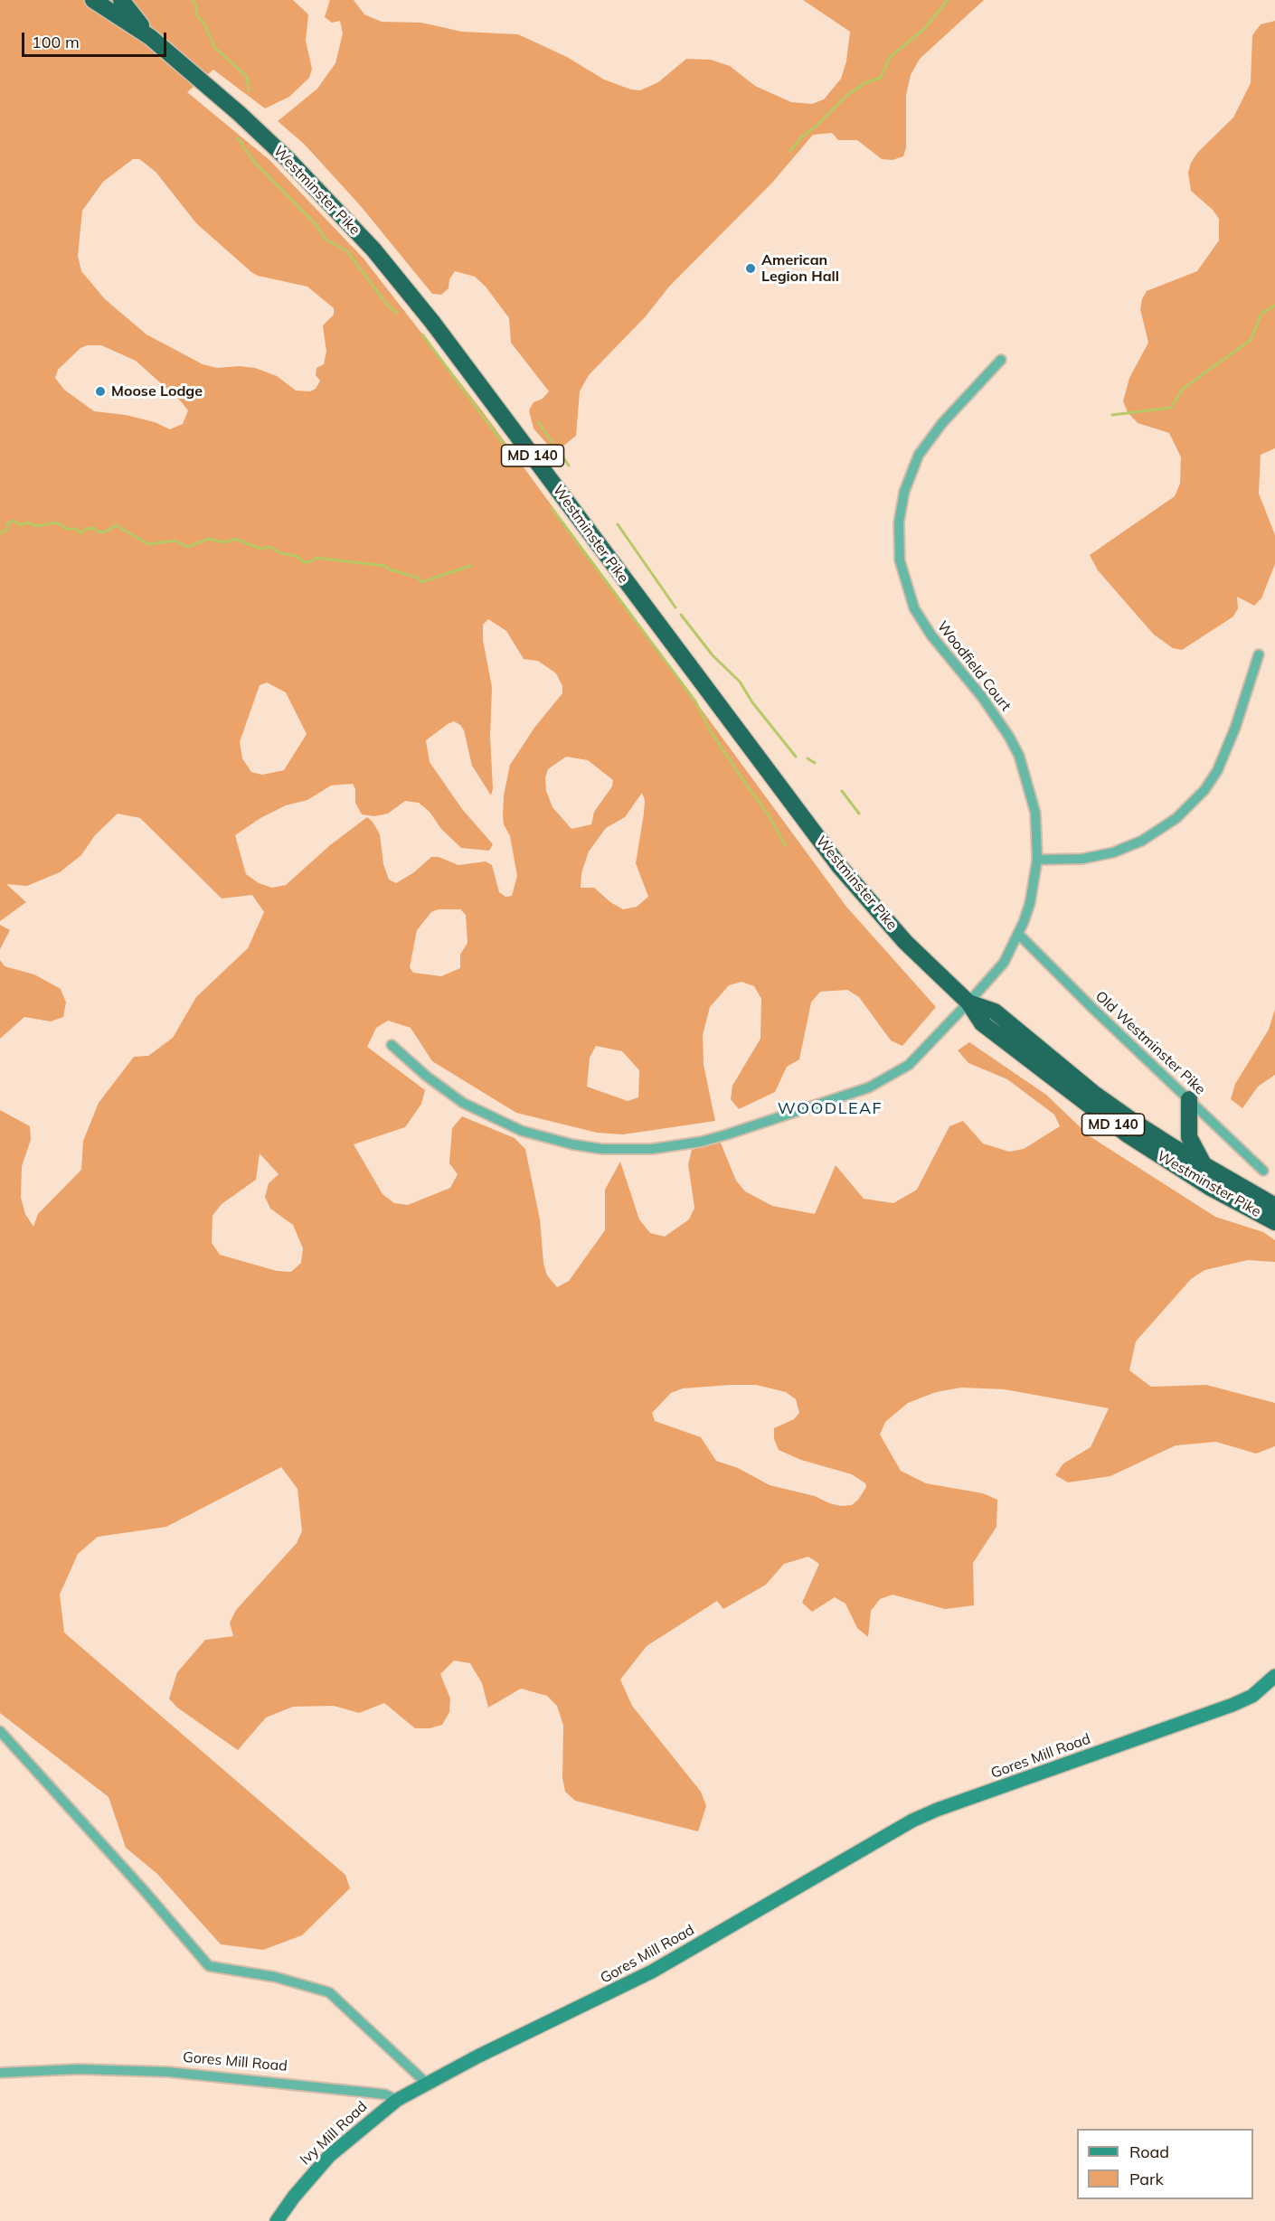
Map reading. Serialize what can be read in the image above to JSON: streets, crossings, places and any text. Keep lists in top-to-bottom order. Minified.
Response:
{"streets":{"highway":["Westminster Pike","MD 140"],"street":["Woodfield Court","Old Westminster Pike","Gores Mill Road","Ivy Mill Road"]},"crossings":[["Westminster Pike","Woodfield Court"],["Woodfield Court","Old Westminster Pike"],["Gores Mill Road","Ivy Mill Road"]],"districts":["WOODLEAF"],"places":["American Legion Hall","Moose Lodge"],"legend":["Road","Park"],"scale_bar":"100 m"}
